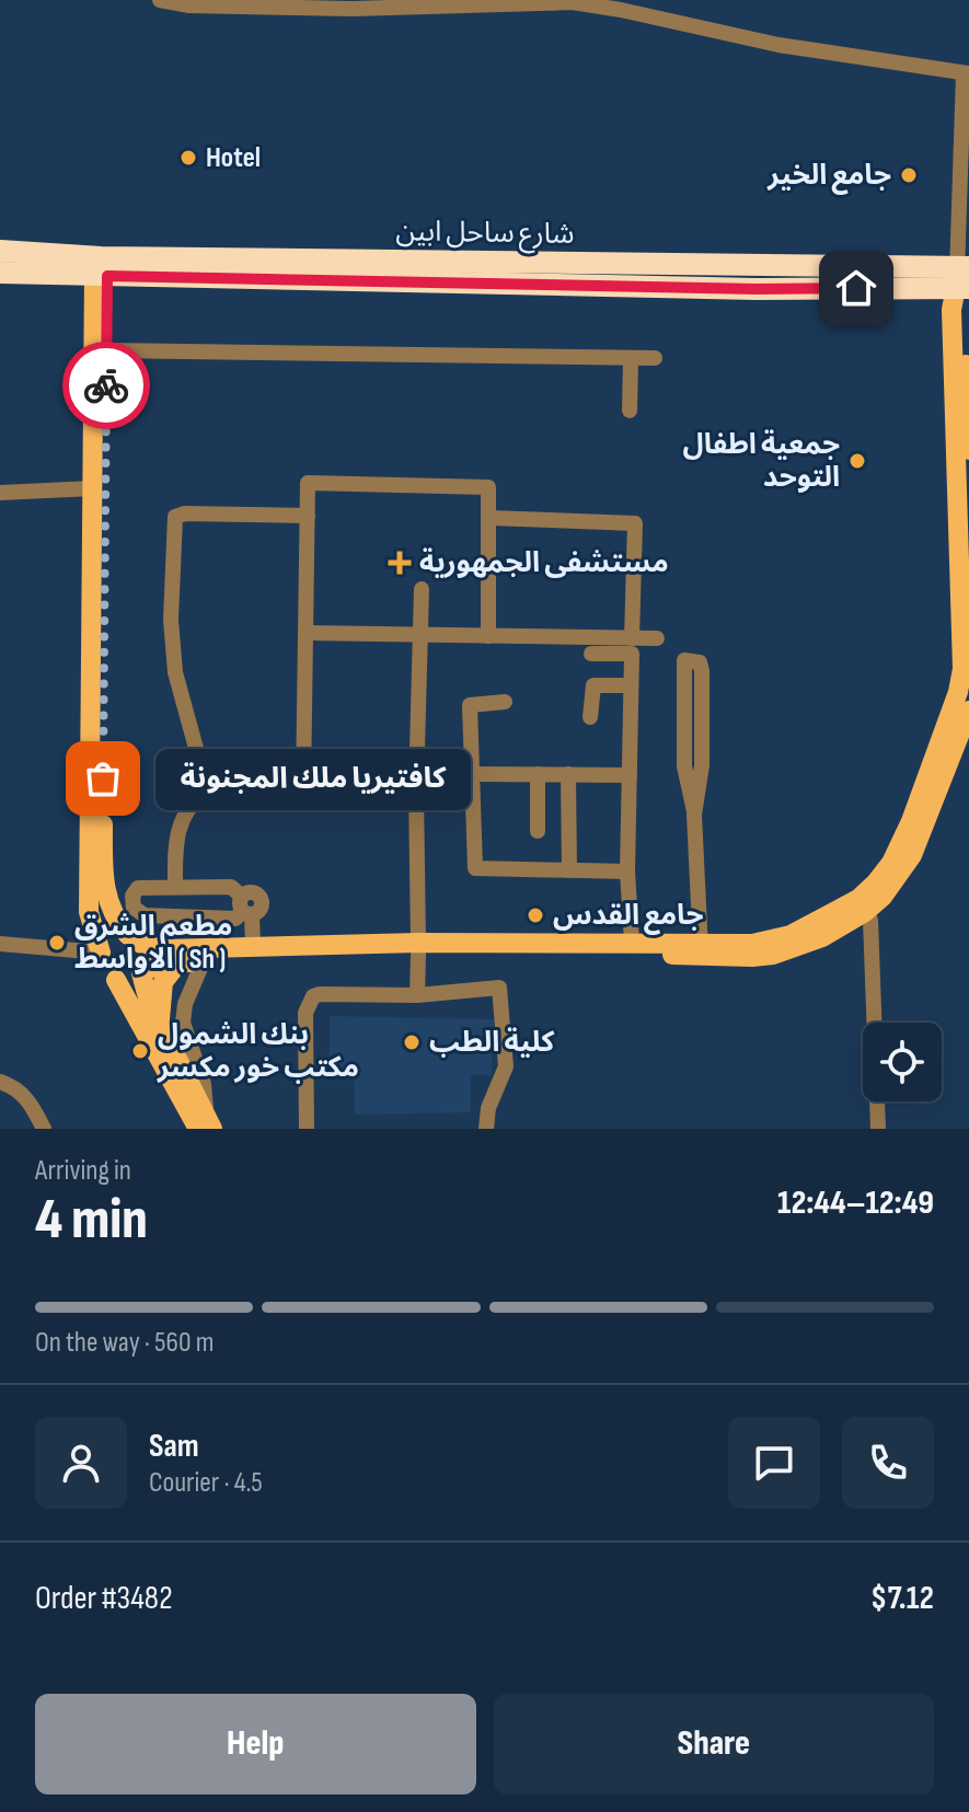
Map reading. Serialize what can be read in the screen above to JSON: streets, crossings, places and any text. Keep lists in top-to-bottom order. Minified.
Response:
{"streets":{"highway":["شارع ساحل ابين"]},"places":{"other":["Hotel","جامع الخير","جمعية اطفال التوحد","كافتيريا ملك المجنونة","جامع القدس","مطعم الشرق الاواسط ( Sh )","كلية الطب","بنك الشمول مكتب خور مكسر"],"health":["مستشفى الجمهورية"]},"page":{"bubble":"كافتيريا ملك المجنونة","heading":["4 min","Arriving in","12:44–12:49"],"panel":["Sam","Courier · 4.5","Order #3482","$7.12"],"bar":"On the way · 560 m","buttons":["Help","Share"]}}
